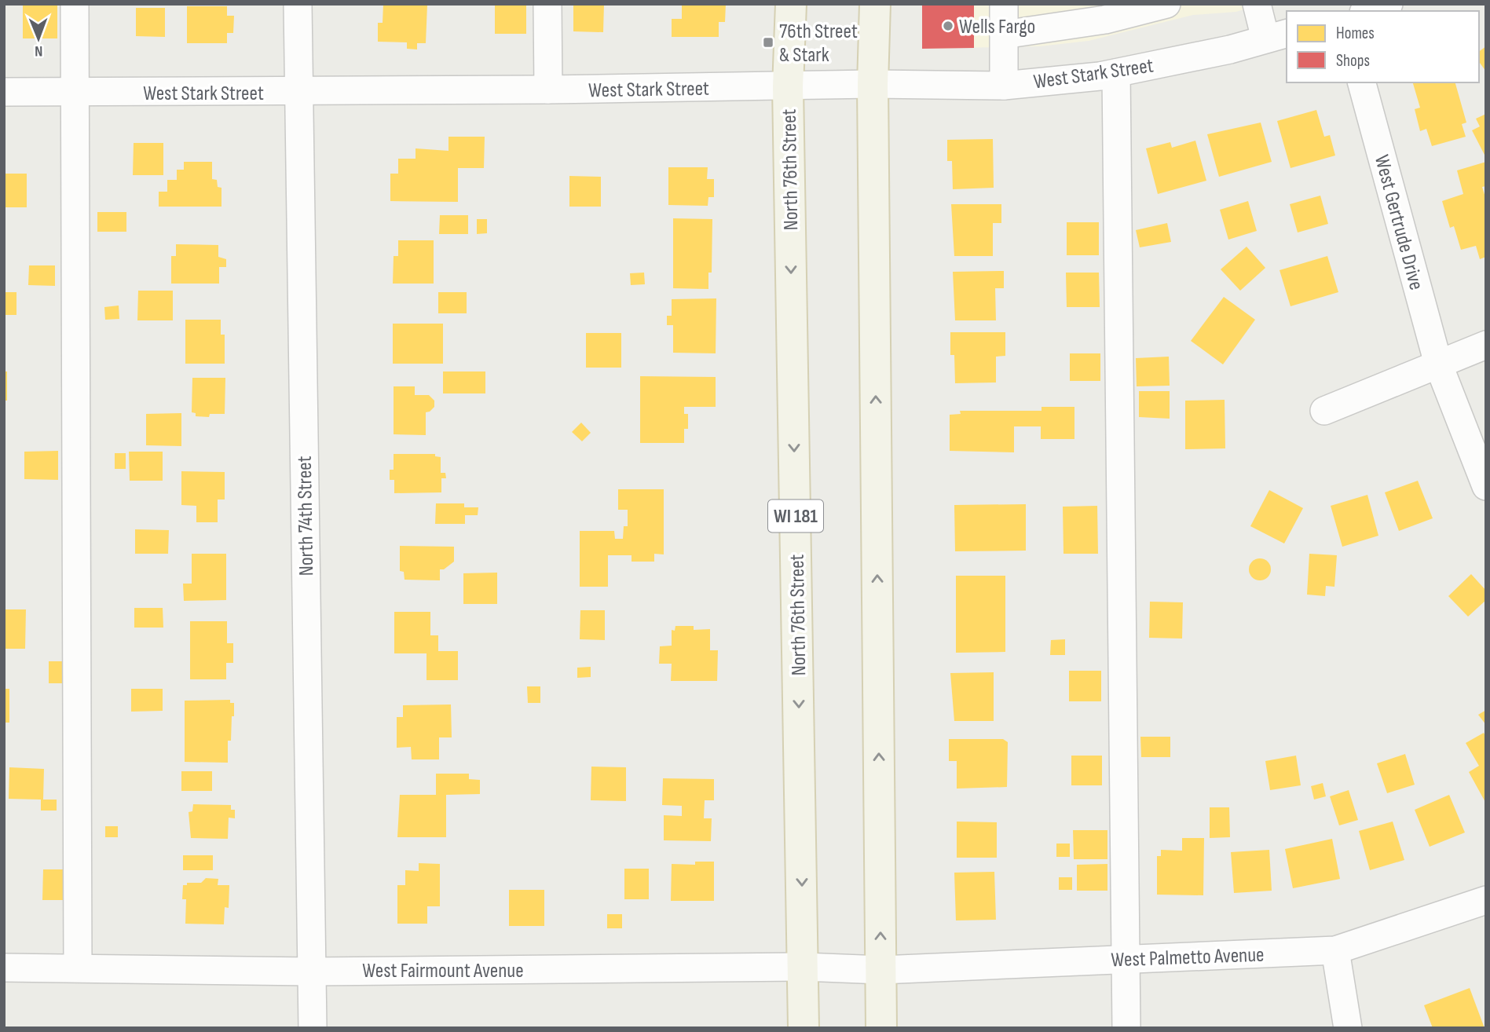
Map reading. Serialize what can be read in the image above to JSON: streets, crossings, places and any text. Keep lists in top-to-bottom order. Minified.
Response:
{"streets":{"main road":["North 76th Street","WI 181"],"street":["West Stark Street","West Gertrude Drive","North 74th Street","West Palmetto Avenue","West Fairmount Avenue"]},"crossings":[["West Stark Street","North 76th Street"],["West Stark Street","North 74th Street"],["North 76th Street","West Fairmount Avenue"],["North 74th Street","West Fairmount Avenue"],["West Palmetto Avenue","West Fairmount Avenue"]],"places":{"other":["Wells Fargo"],"transit":["76th Street & Stark"]},"legend":["Homes","Shops"],"north":"bottom"}
